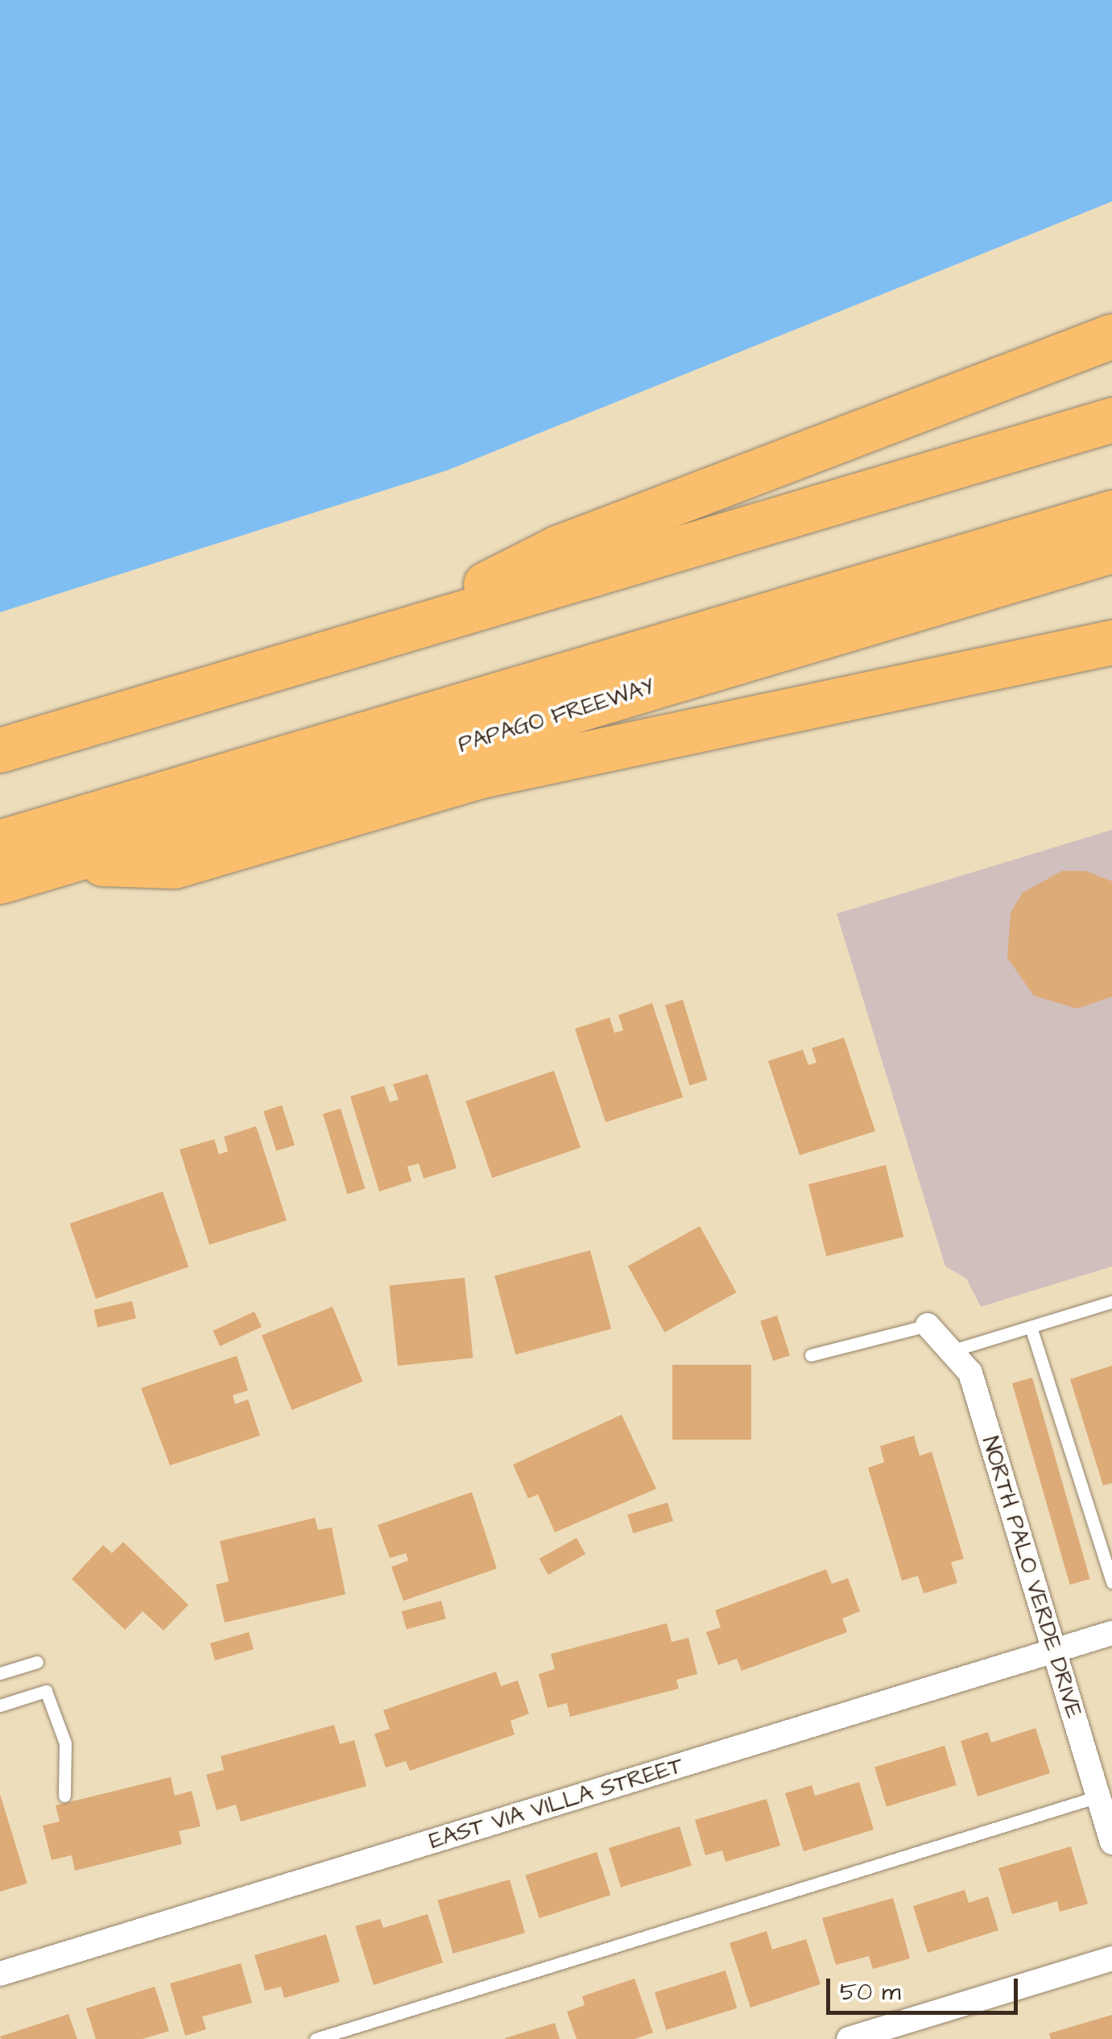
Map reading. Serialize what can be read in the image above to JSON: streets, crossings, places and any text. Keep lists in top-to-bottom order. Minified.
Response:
{"streets":{"highway":["PAPAGO FREEWAY"],"street":["NORTH PALO VERDE DRIVE","EAST VIA VILLA STREET"]},"crossings":[["NORTH PALO VERDE DRIVE","EAST VIA VILLA STREET"]],"scale_bar":"50 m"}
